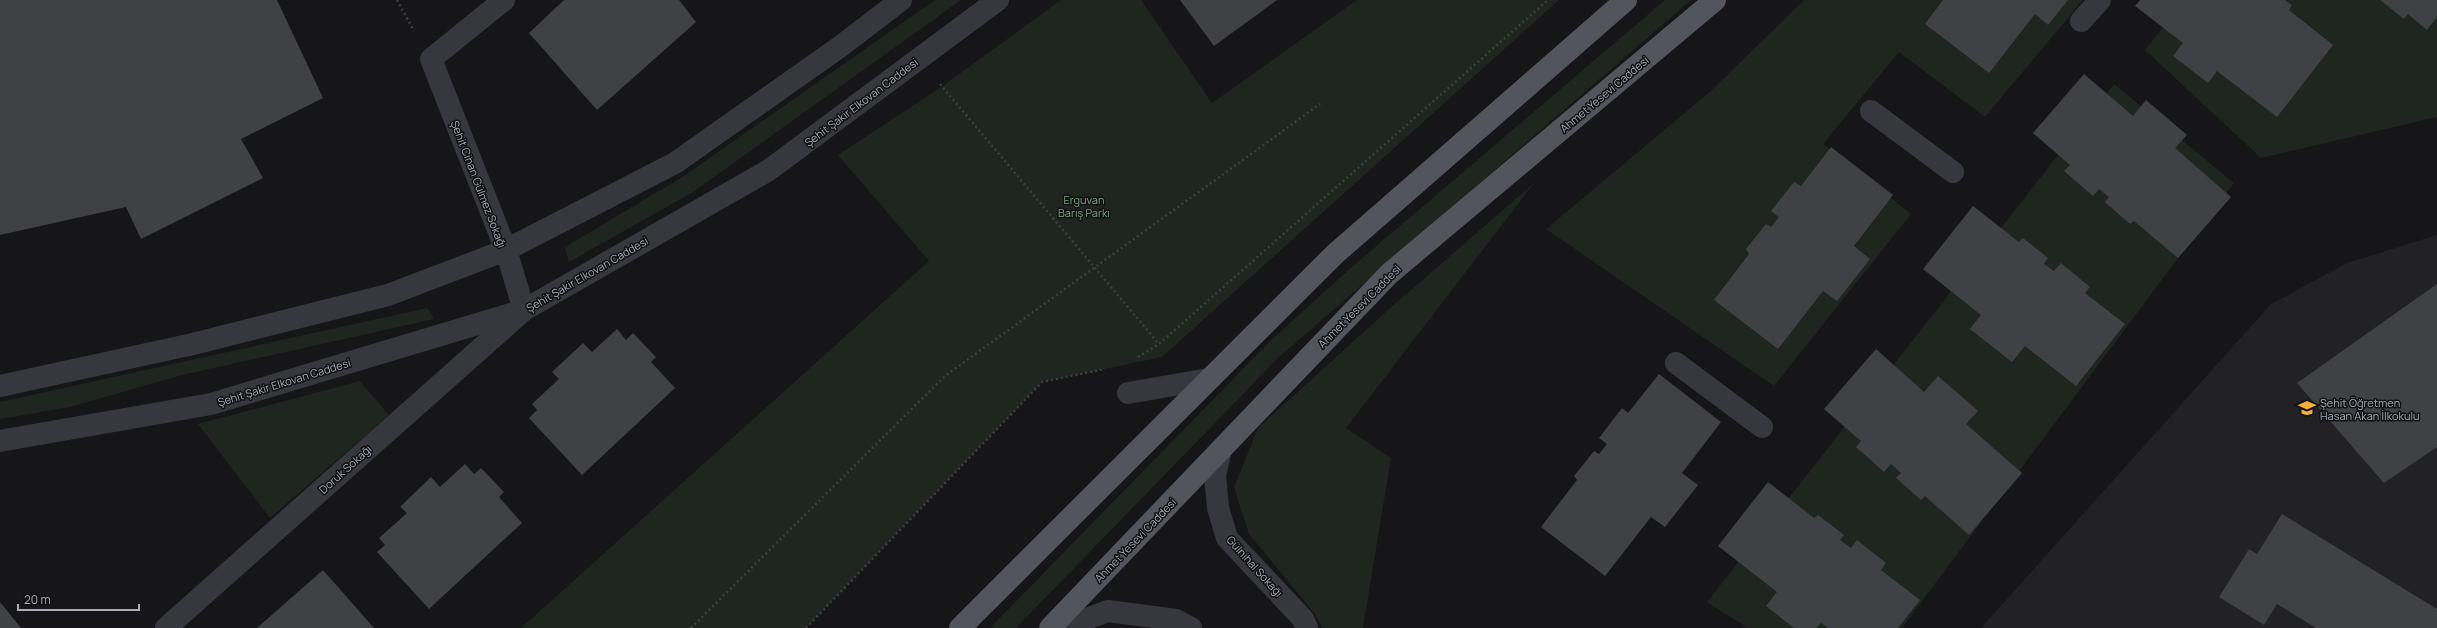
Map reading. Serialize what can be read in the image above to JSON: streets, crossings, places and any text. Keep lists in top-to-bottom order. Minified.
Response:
{"streets":{"main road":["Ahmet Yesevi Caddesi"],"street":["Şehit Şakir Elkovan Caddesi","Şehit Cihan Gülmez Sokağı","Doruk Sokağı","Gülnihal Sokağı"]},"crossings":[["Ahmet Yesevi Caddesi","Gülnihal Sokağı"],["Şehit Şakir Elkovan Caddesi","Şehit Cihan Gülmez Sokağı"],["Şehit Şakir Elkovan Caddesi","Doruk Sokağı"],["Şehit Cihan Gülmez Sokağı","Doruk Sokağı"]],"parks":["Erguvan Barış Parkı"],"places":{"school or university":["Şehit Öğretmen Hasan Akan İlkokulu"]},"scale_bar":"20 m"}
